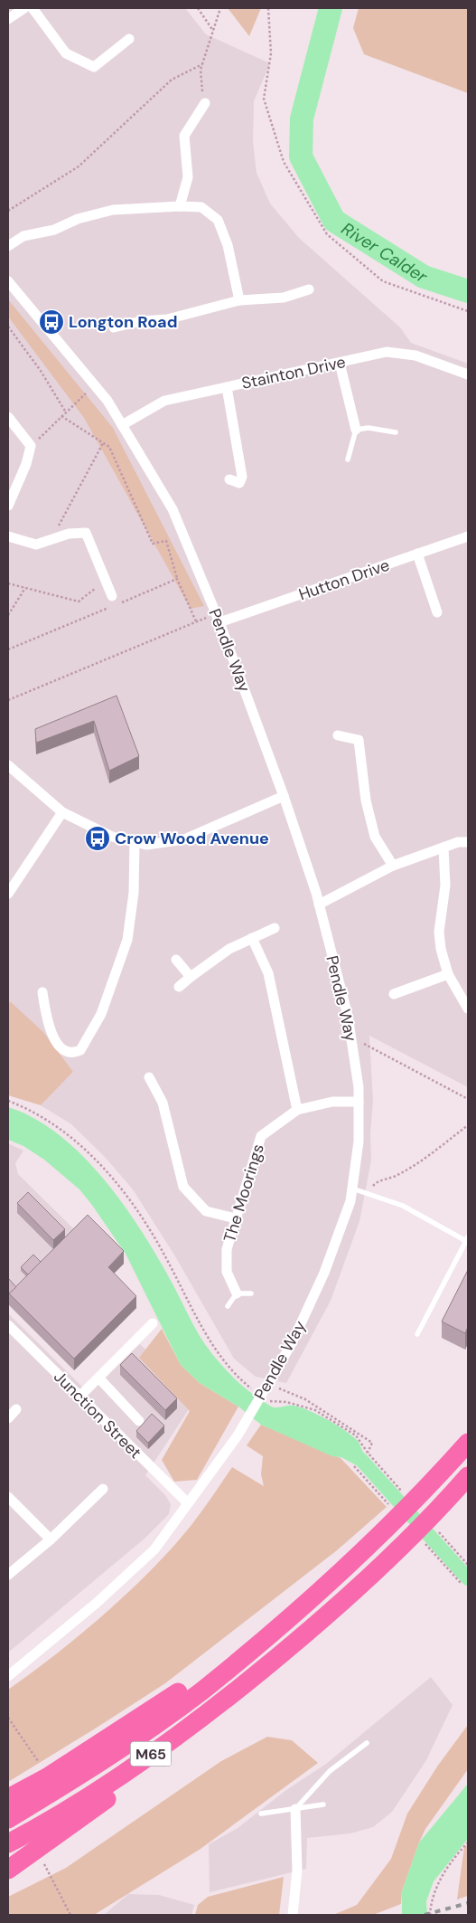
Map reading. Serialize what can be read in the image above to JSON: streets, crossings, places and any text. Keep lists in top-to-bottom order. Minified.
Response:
{"streets":{"highway":["M65"],"street":["Stainton Drive","Hutton Drive","Pendle Way","The Moorings","Junction Street"]},"crossings":[["Stainton Drive","Pendle Way"],["Hutton Drive","Pendle Way"],["Pendle Way","The Moorings"],["Pendle Way","Junction Street"]],"water":["River Calder"],"places":{"bus stop":["Longton Road","Crow Wood Avenue"]}}
